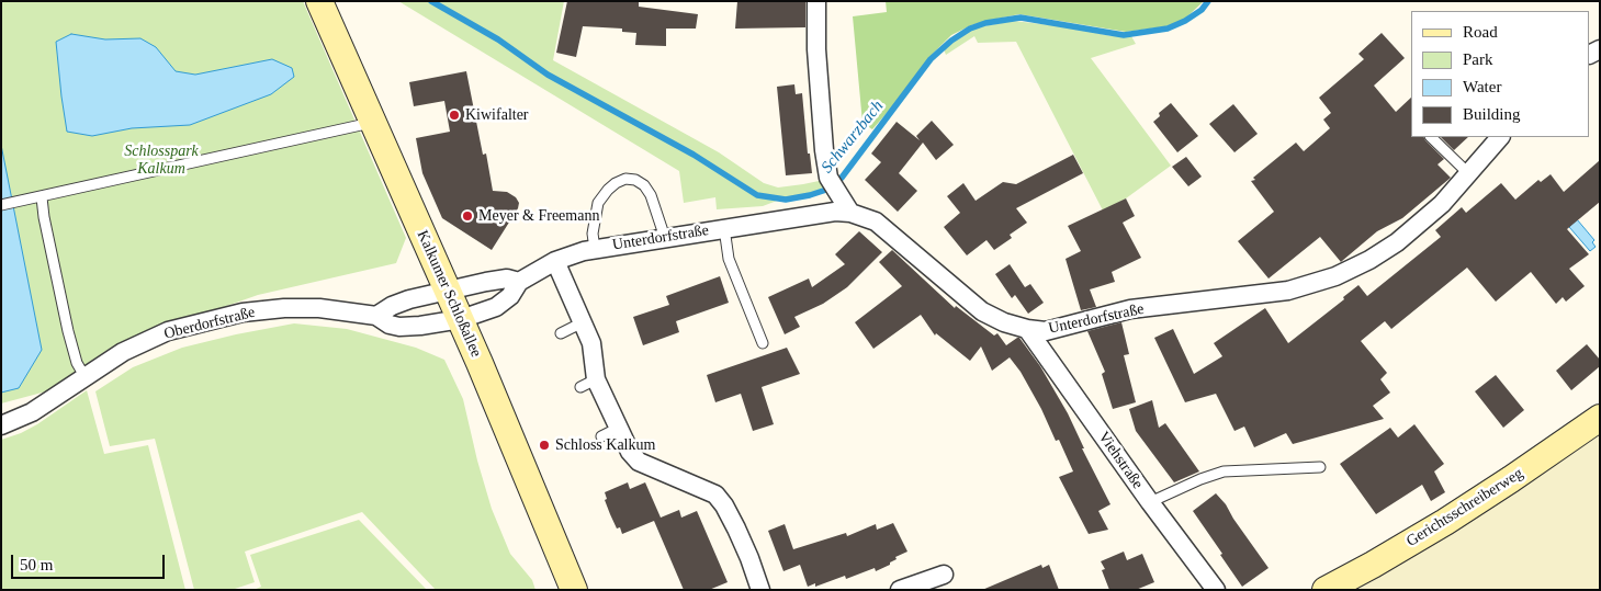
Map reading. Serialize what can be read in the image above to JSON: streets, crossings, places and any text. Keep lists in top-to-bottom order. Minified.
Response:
{"streets":{"main road":["Kalkumer Schloßallee","Gerichtsschreiberweg"],"street":["Unterdorfstraße","Oberdorfstraße","Viehstraße"]},"crossings":[["Unterdorfstraße","Kalkumer Schloßallee"],["Unterdorfstraße","Oberdorfstraße"],["Unterdorfstraße","Viehstraße"],["Kalkumer Schloßallee","Oberdorfstraße"]],"water":["Schwarzbach"],"parks":["Schlosspark Kalkum"],"places":["Kiwifalter","Meyer & Freemann","Schloss Kalkum"],"legend":["Road","Park","Water","Building"],"scale_bar":"50 m"}
